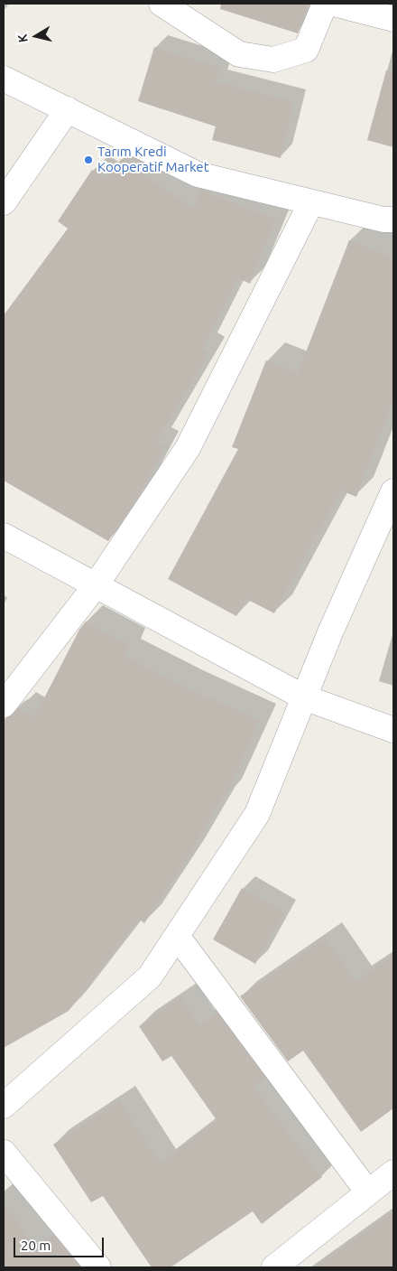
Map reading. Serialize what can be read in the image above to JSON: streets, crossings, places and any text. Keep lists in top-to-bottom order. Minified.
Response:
{"places":["Tarım Kredi Kooperatif Market"],"scale_bar":"20 m","north":"left"}
